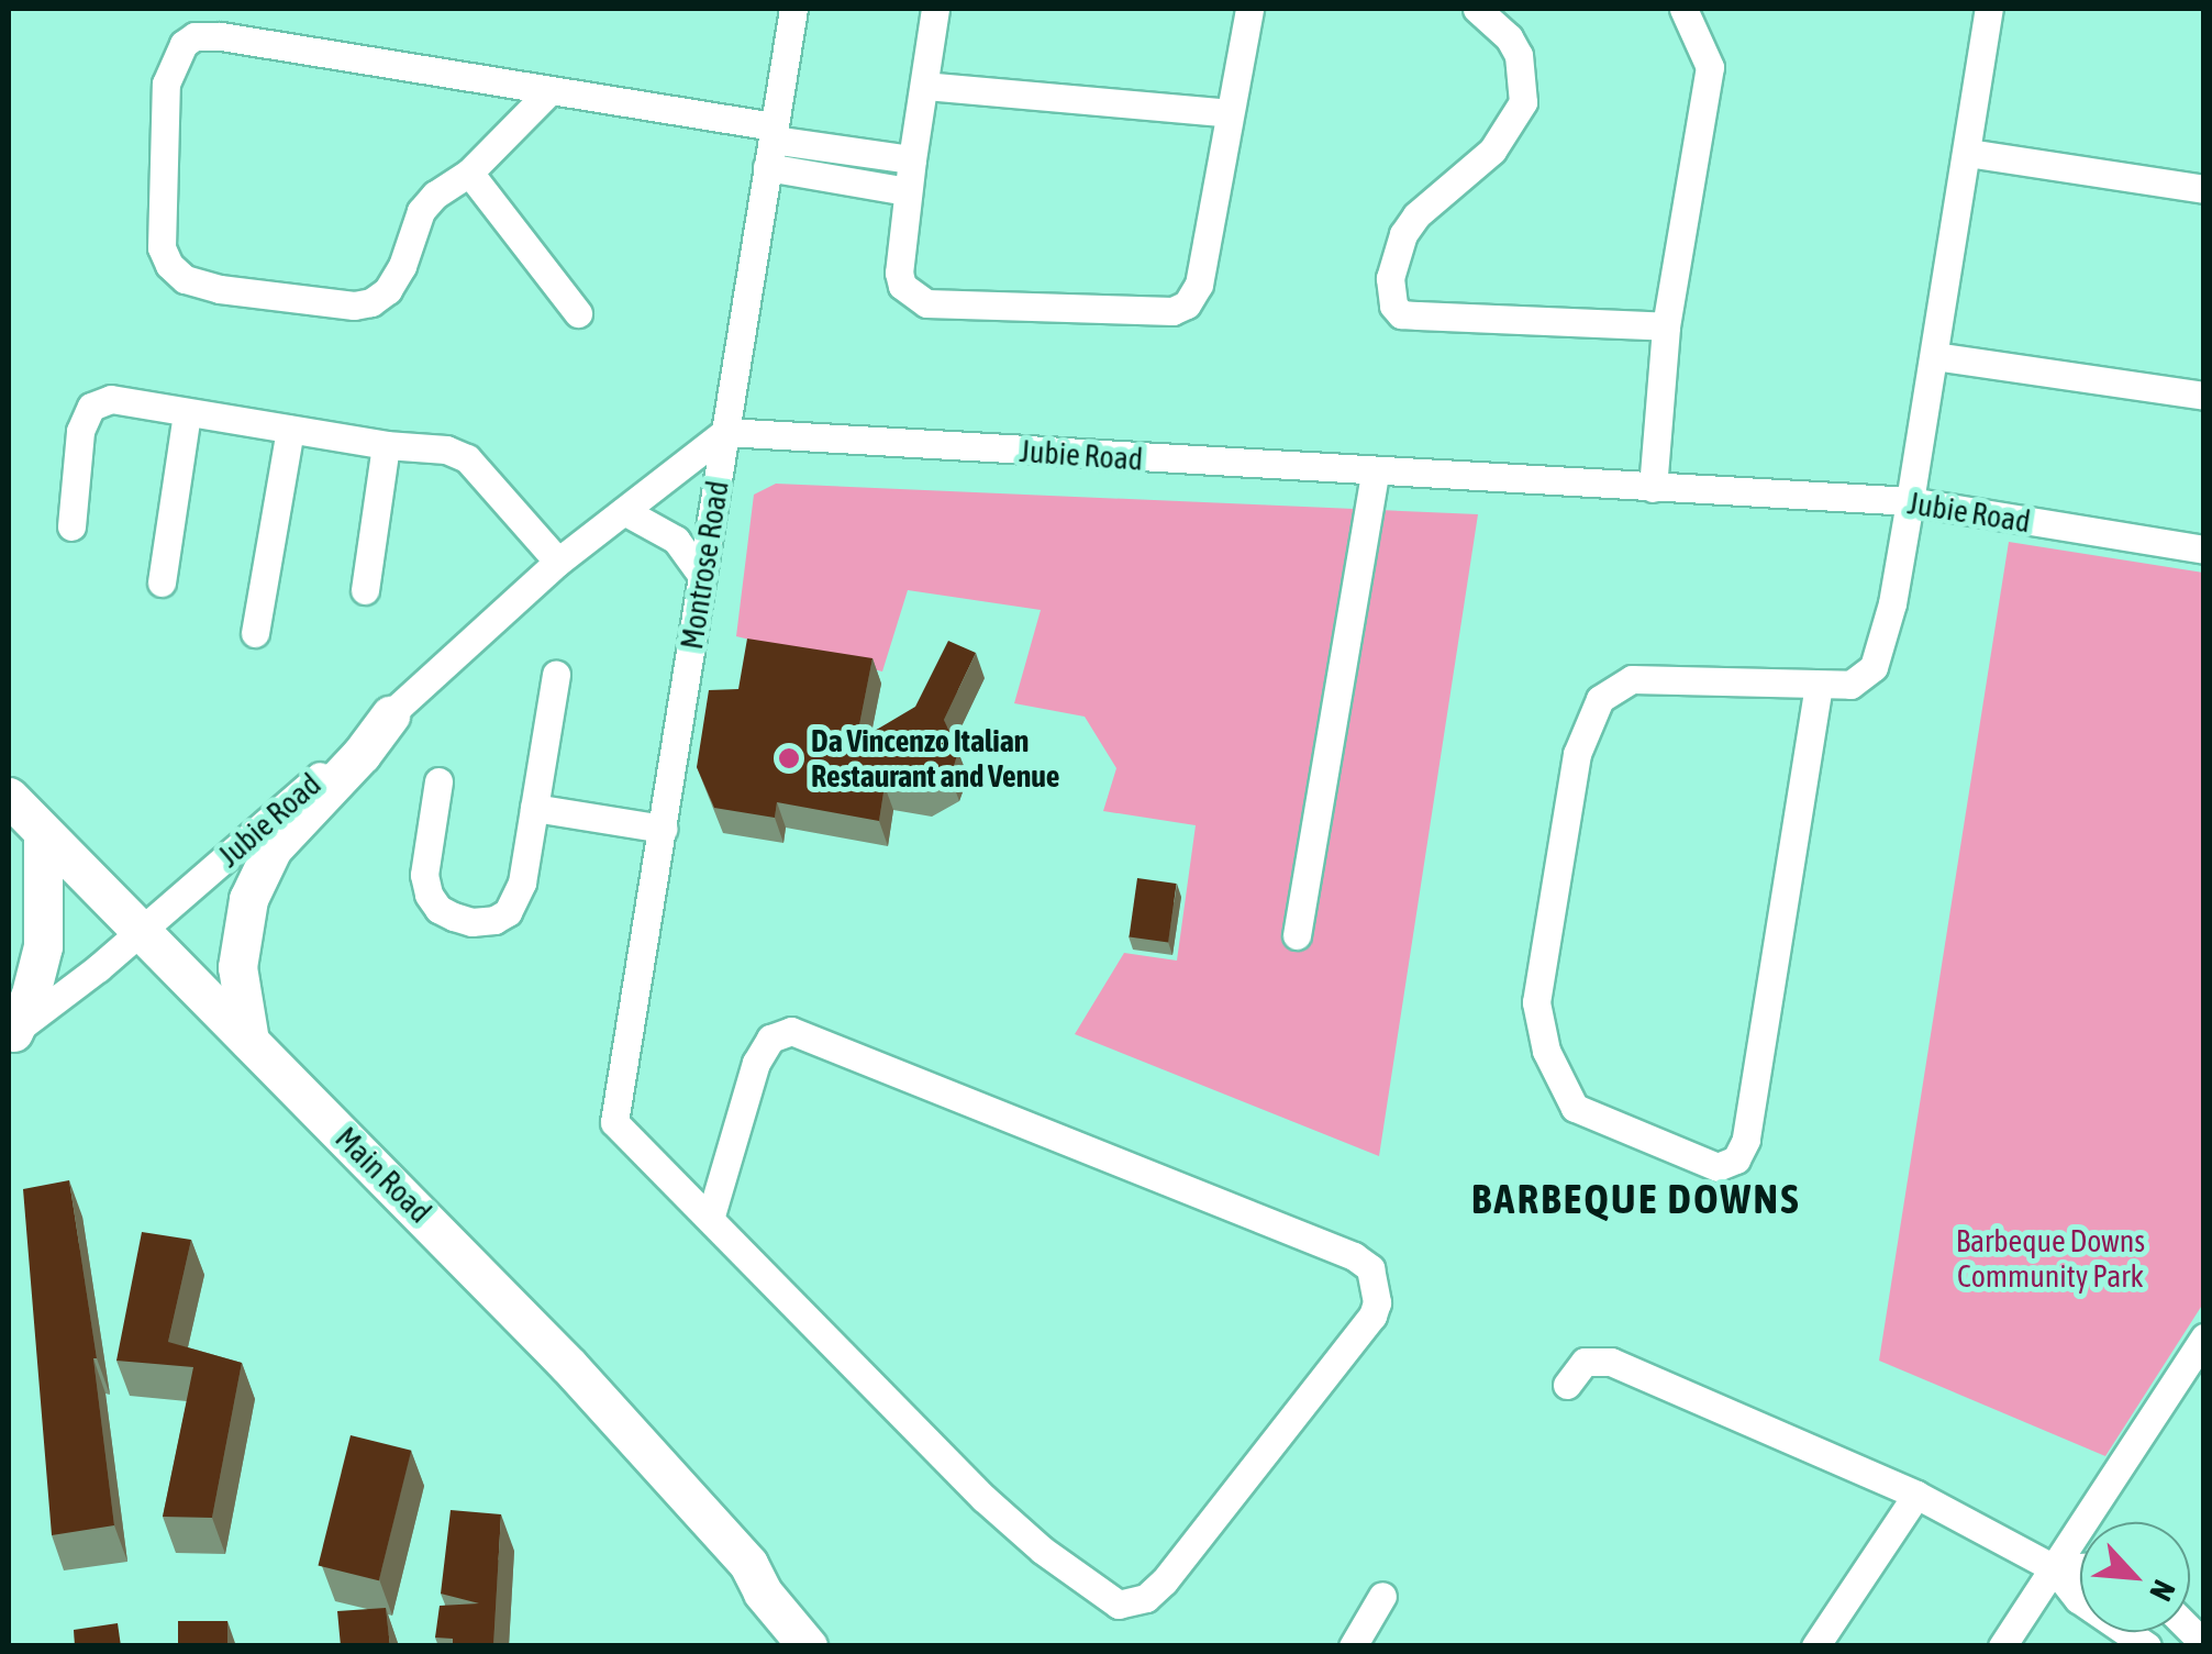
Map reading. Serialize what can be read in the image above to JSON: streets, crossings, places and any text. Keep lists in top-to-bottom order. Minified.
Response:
{"streets":{"street":["Jubie Road","Montrose Road","Main Road"]},"crossings":[["Jubie Road","Montrose Road"],["Jubie Road","Main Road"]],"districts":["BARBEQUE DOWNS"],"parks":["Barbeque Downs Community Park"],"places":["Da Vincenzo Italian Restaurant and Venue"],"north":"bottom right"}
